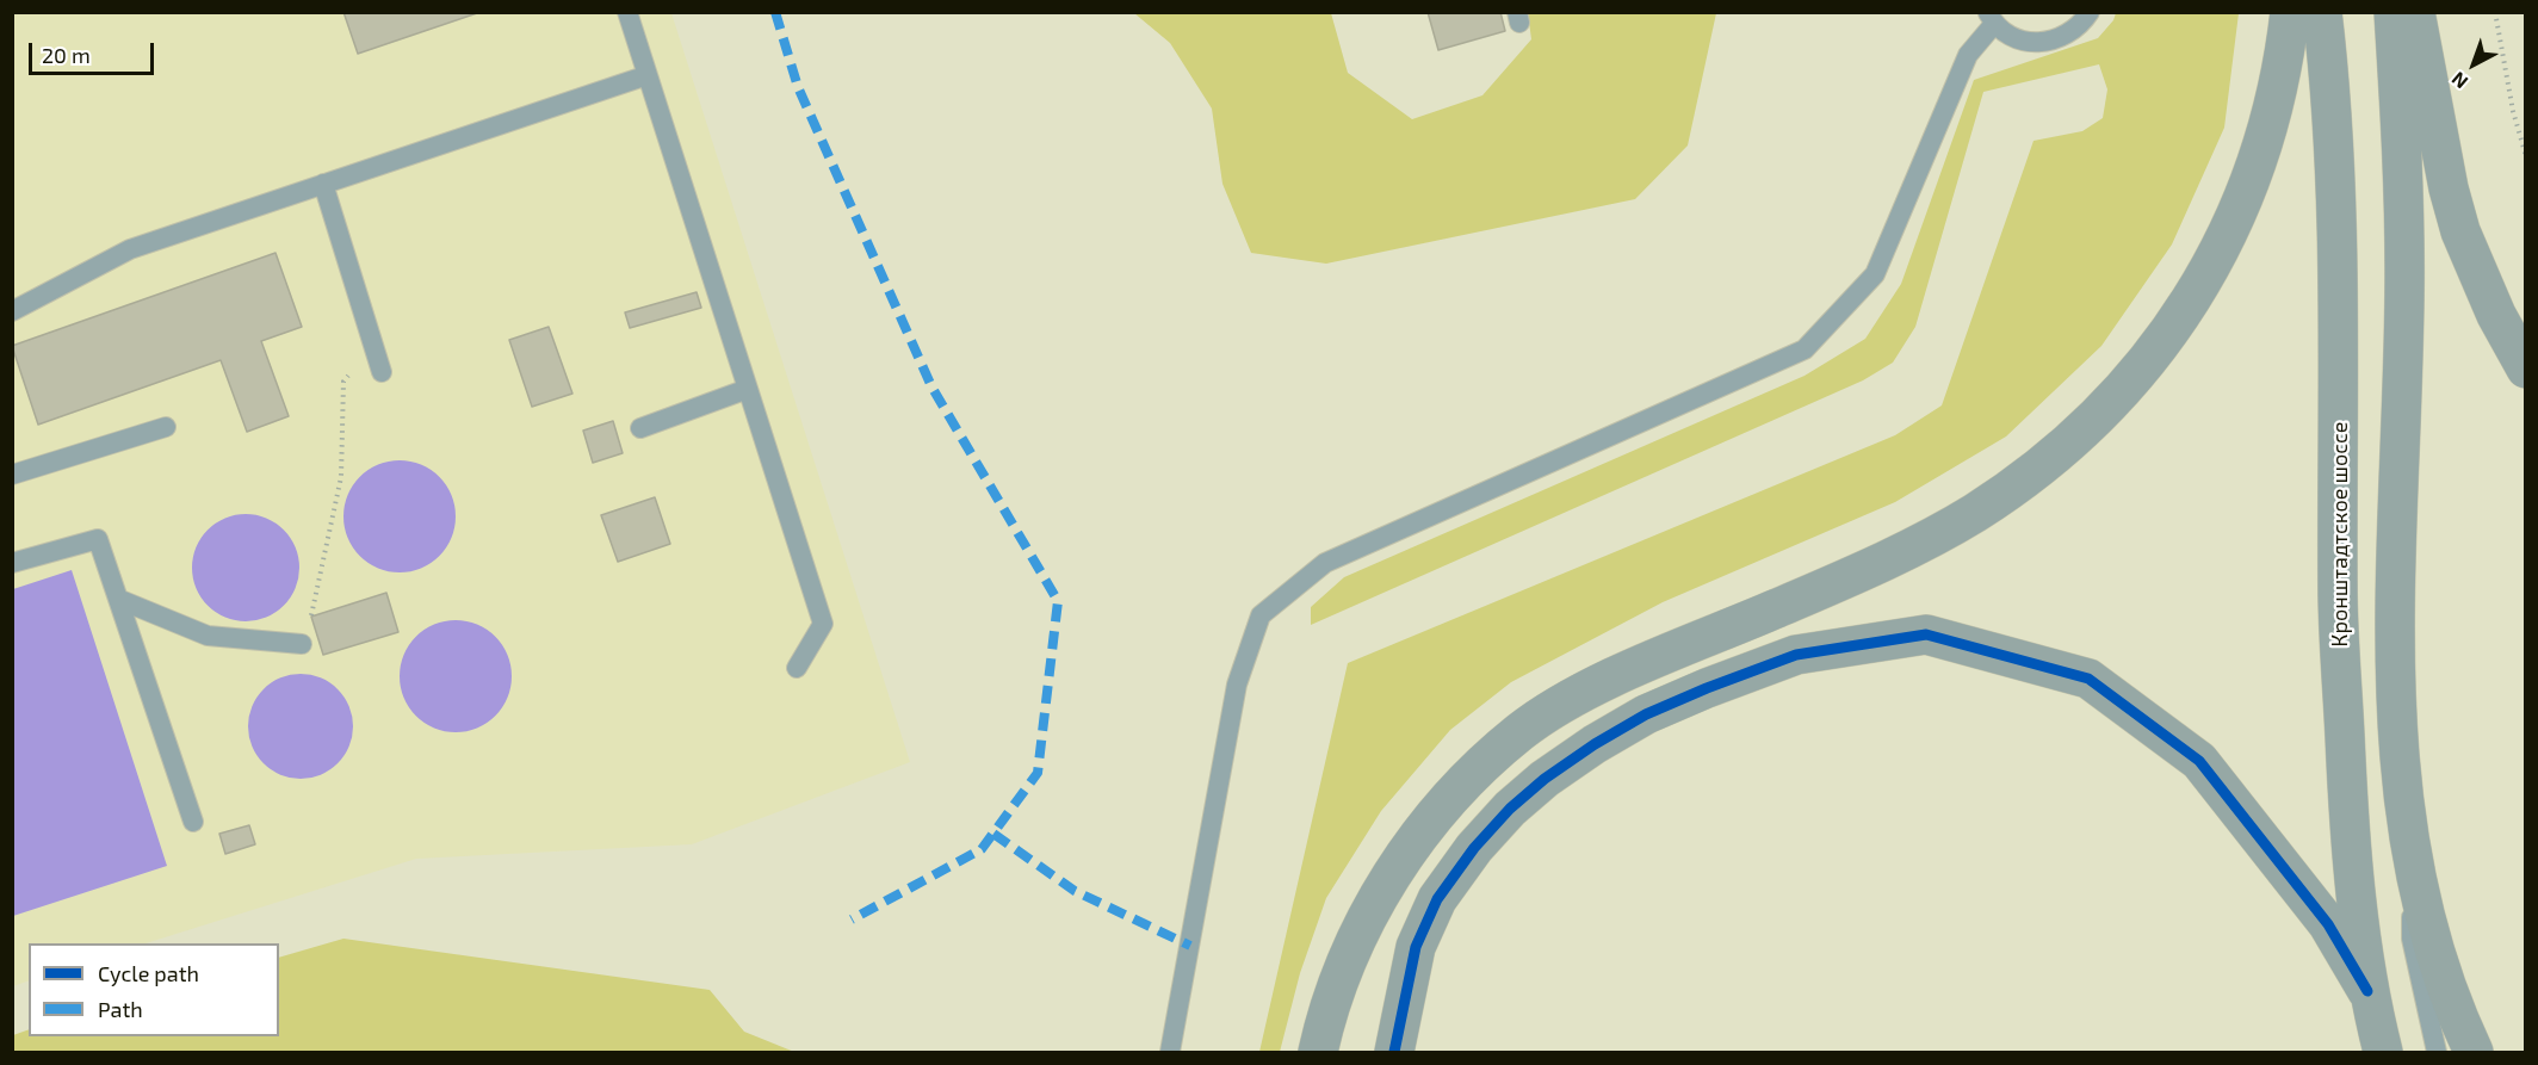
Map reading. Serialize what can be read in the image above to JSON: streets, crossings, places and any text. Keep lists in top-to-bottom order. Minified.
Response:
{"streets":{"main road":["Кронштадтское шоссе"]},"legend":["Cycle path","Path"],"scale_bar":"20 m","north":"bottom left"}
